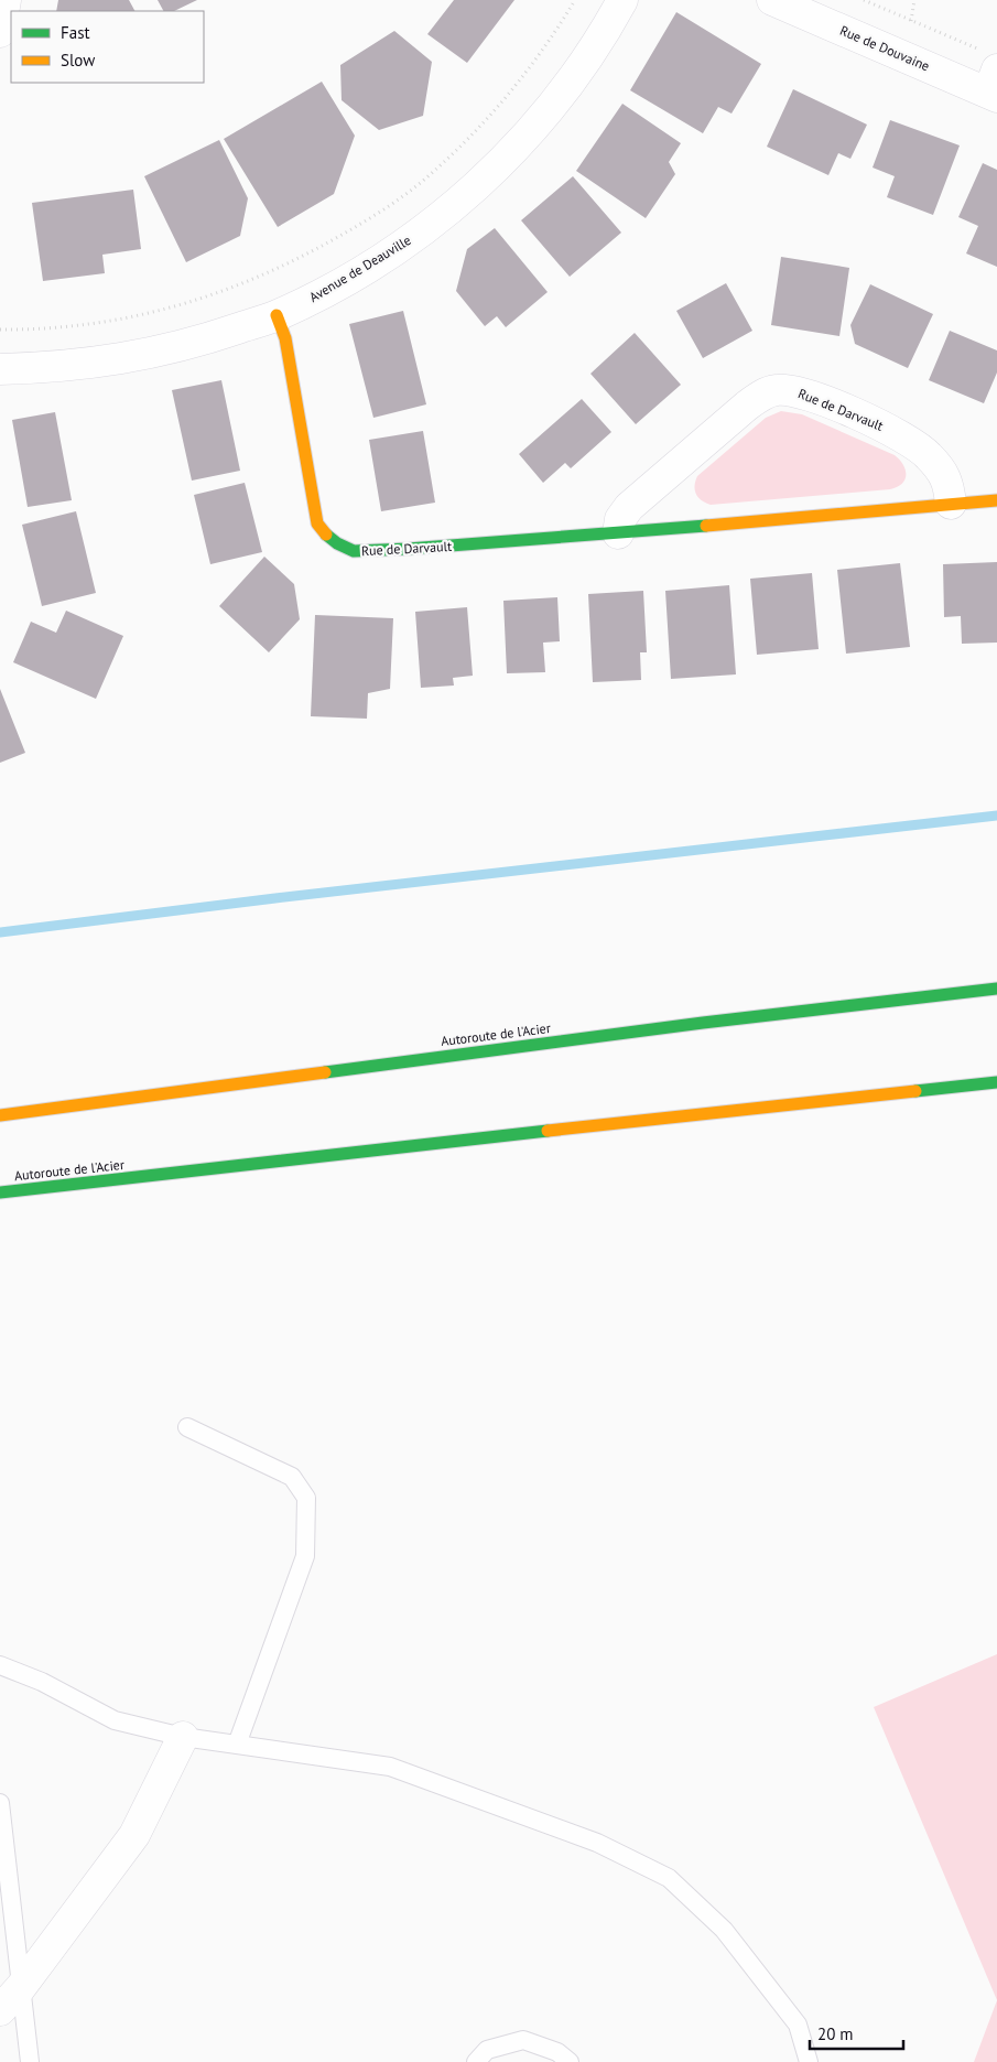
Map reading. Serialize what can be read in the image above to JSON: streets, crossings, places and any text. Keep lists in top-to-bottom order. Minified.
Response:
{"streets":{"main road":["Rue de Darvault","Autoroute de l'Acier"],"street":["Rue de Douvaine","Avenue de Deauville"]},"crossings":[["Avenue de Deauville","Rue de Darvault"]],"legend":["Fast","Slow"],"scale_bar":"20 m"}
